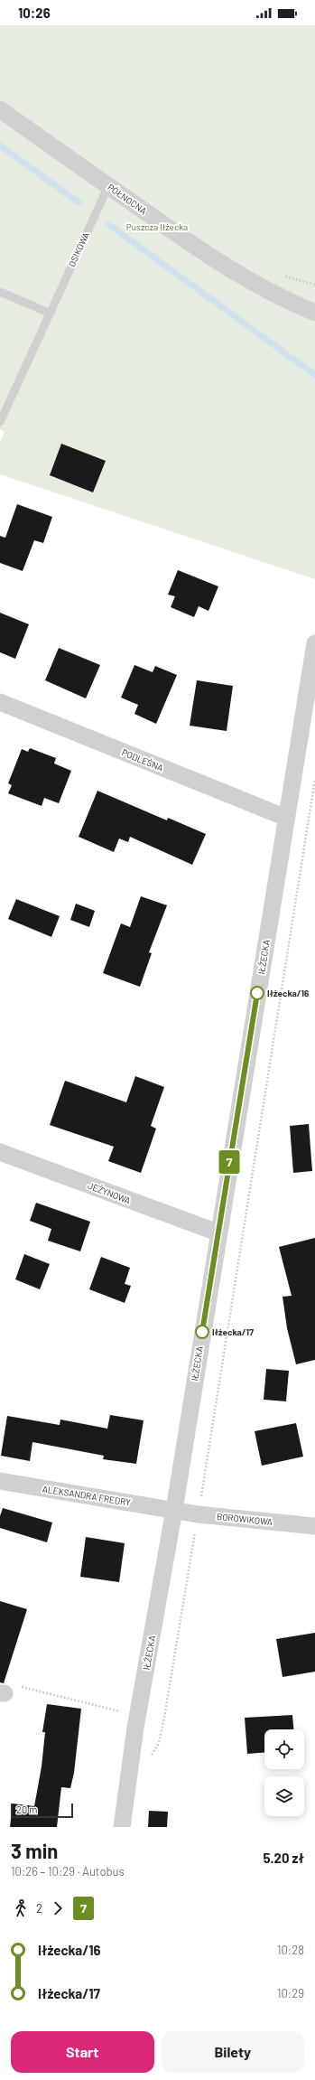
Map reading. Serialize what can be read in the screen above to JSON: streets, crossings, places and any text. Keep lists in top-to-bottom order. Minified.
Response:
{"streets":{"street":["PÓŁNOCNA","PODLEŚNA","IŁŻECKA","JEŻYNOWA","ALEKSANDRA FREDRY","BOROWIKOWA"],"lane":["OSIKOWA"]},"crossings":[["PÓŁNOCNA","OSIKOWA"],["PODLEŚNA","IŁŻECKA"],["IŁŻECKA","JEŻYNOWA"],["IŁŻECKA","ALEKSANDRA FREDRY"],["IŁŻECKA","BOROWIKOWA"],["ALEKSANDRA FREDRY","BOROWIKOWA"]],"parks":["Puszcza Iłżecka"],"places":["Iłżecka/16","Iłżecka/17"],"lines":["bus line 7"],"scale_bar":"20 m","page":{"status":"10:26","on_map":"7","scale":"20 m","heading":["3 min","10:26 – 10:29 · Autobus","5.20 zł"],"legs":["2","7"],"list":[{"name":"Iłżecka/16","value":"10:28"},{"name":"Iłżecka/17","value":"10:29"}],"buttons":["Start","Bilety"]}}
